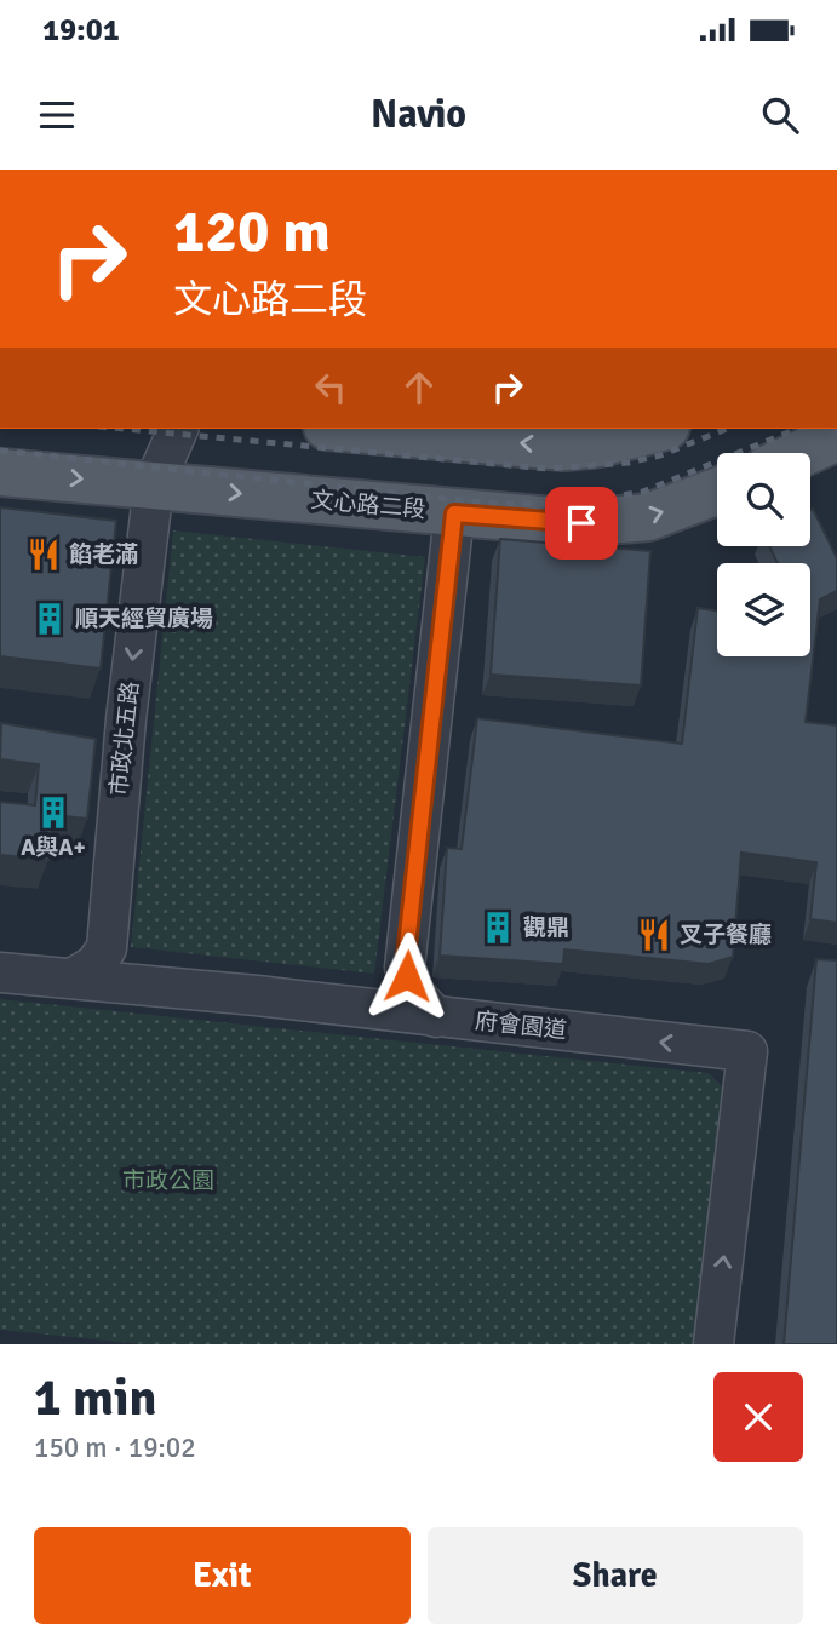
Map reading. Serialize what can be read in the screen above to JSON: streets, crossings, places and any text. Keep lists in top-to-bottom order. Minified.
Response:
{"streets":{"main road":["文心路二段"],"street":["市政北五路","府會園道"]},"crossings":[["文心路二段","市政北五路"]],"parks":["市政公園"],"places":{"restaurant":["餡老滿","叉子餐廳"],"building":["順天經貿廣場","A與A+","觀鼎"]},"page":{"status":"19:01","header":"Navio","turn":["120 m","文心路二段"],"heading":["1 min","150 m · 19:02"],"buttons":["Exit","Share"]}}
